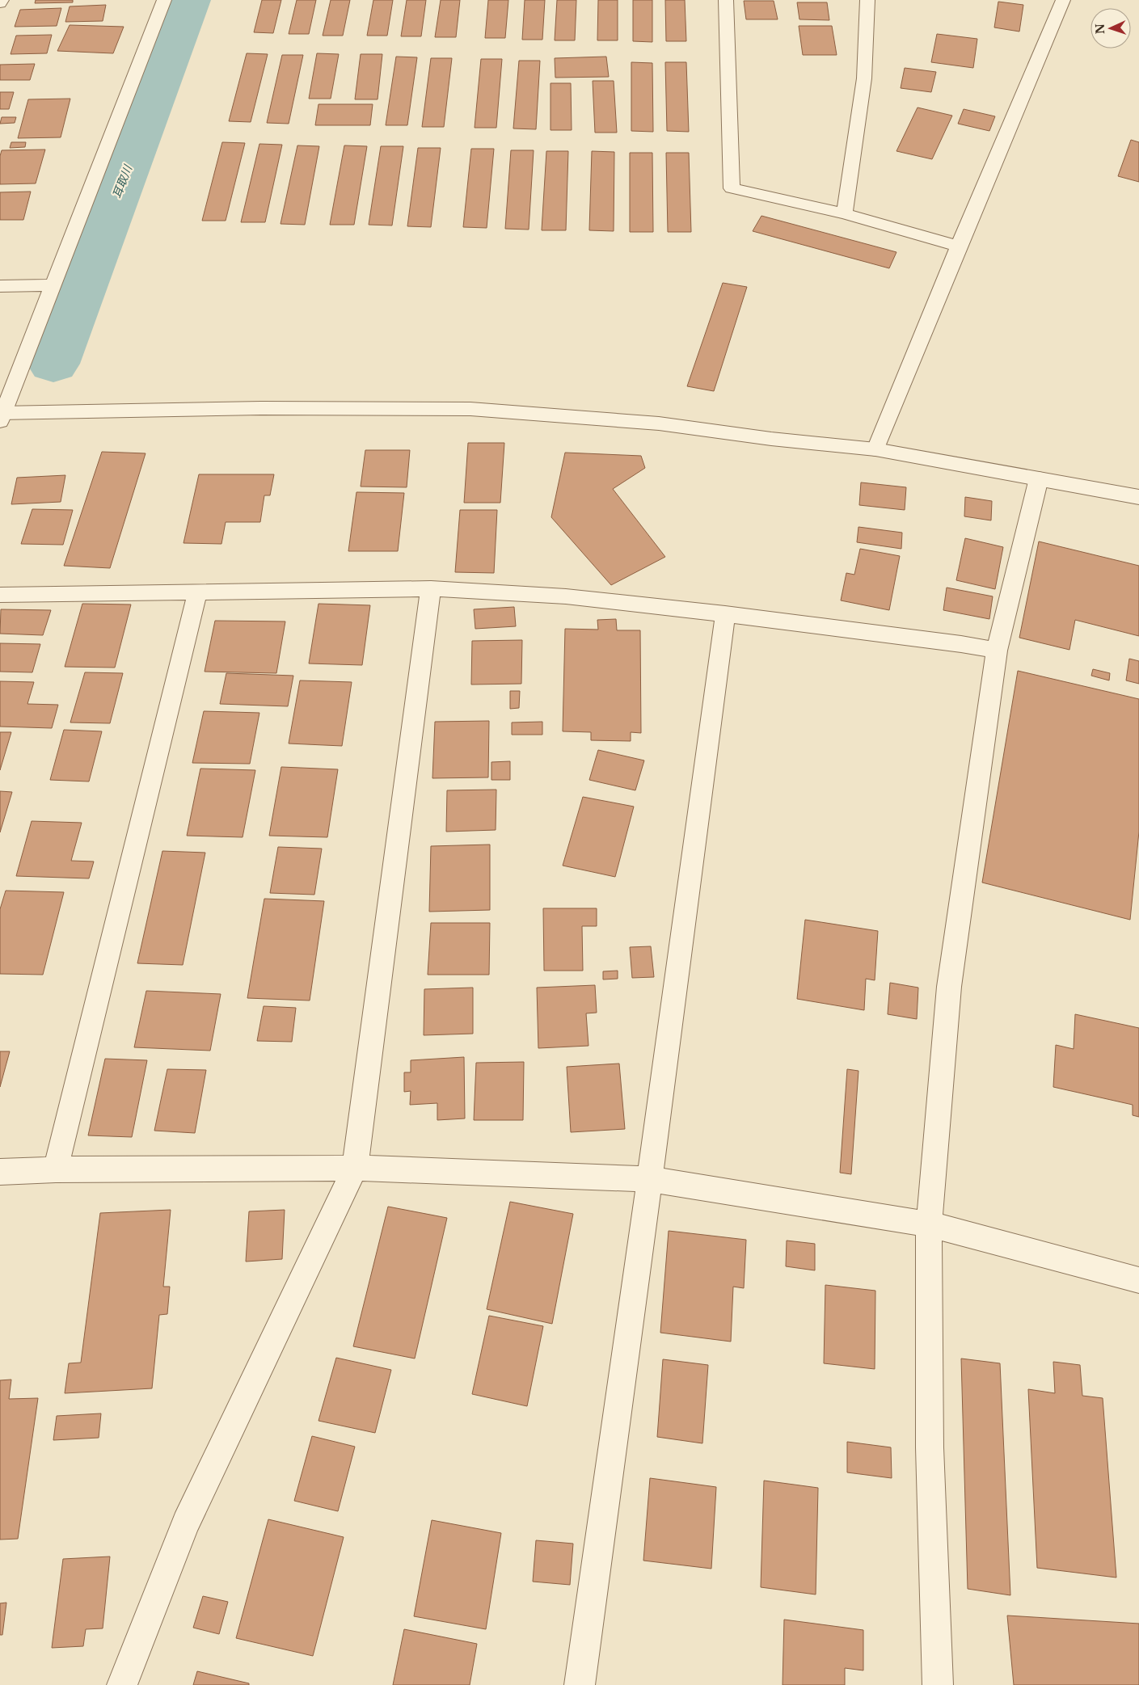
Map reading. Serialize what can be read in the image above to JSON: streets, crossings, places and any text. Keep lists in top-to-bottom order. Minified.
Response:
{"water":["耳取川"],"north":"left"}
